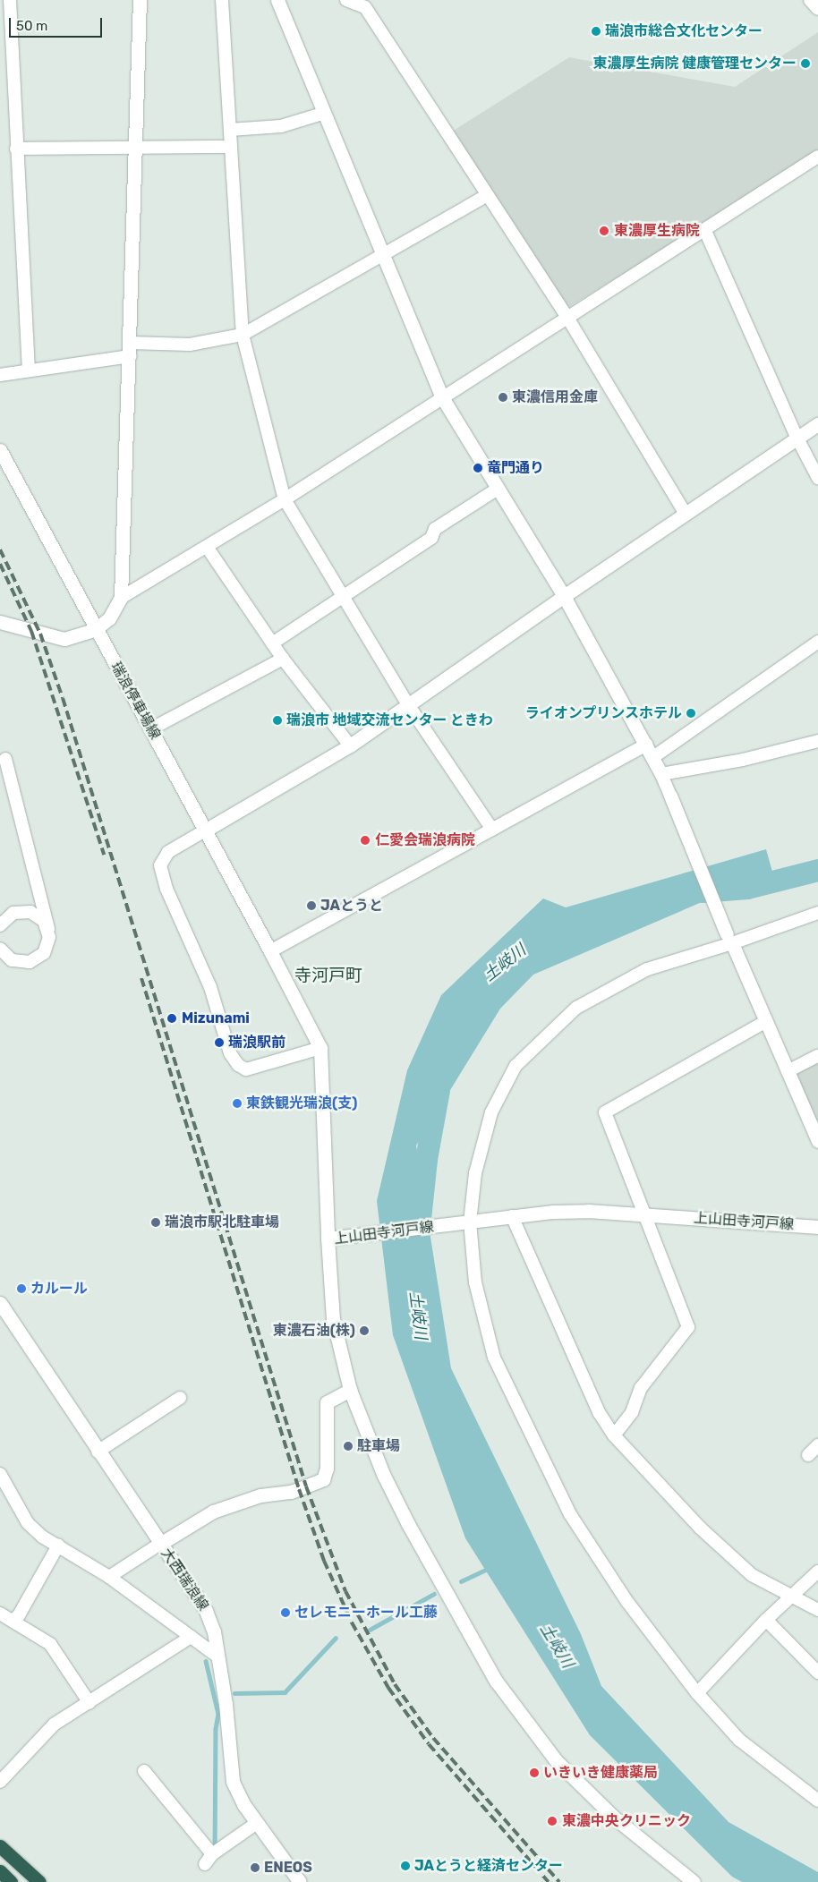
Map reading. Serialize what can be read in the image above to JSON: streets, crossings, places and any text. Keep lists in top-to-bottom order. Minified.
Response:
{"streets":{"street":["瑞浪停車場線","上山田寺河戸線","大西瑞浪線"]},"districts":["寺河戸町"],"water":["土岐川"],"places":["瑞浪市総合文化センター","東濃厚生病院 健康管理センター","東濃厚生病院","東濃信用金庫","竜門通り","ライオンプリンスホテル","瑞浪市 地域交流センター ときわ","仁愛会瑞浪病院","JAとうと","Mizunami","瑞浪駅前","東鉄観光瑞浪(支)","瑞浪市駅北駐車場","カルール","東濃石油(株)","駐車場","セレモニーホール工藤","いきいき健康薬局","東濃中央クリニック","JAとうと経済センター","ENEOS"],"scale_bar":"50 m"}
